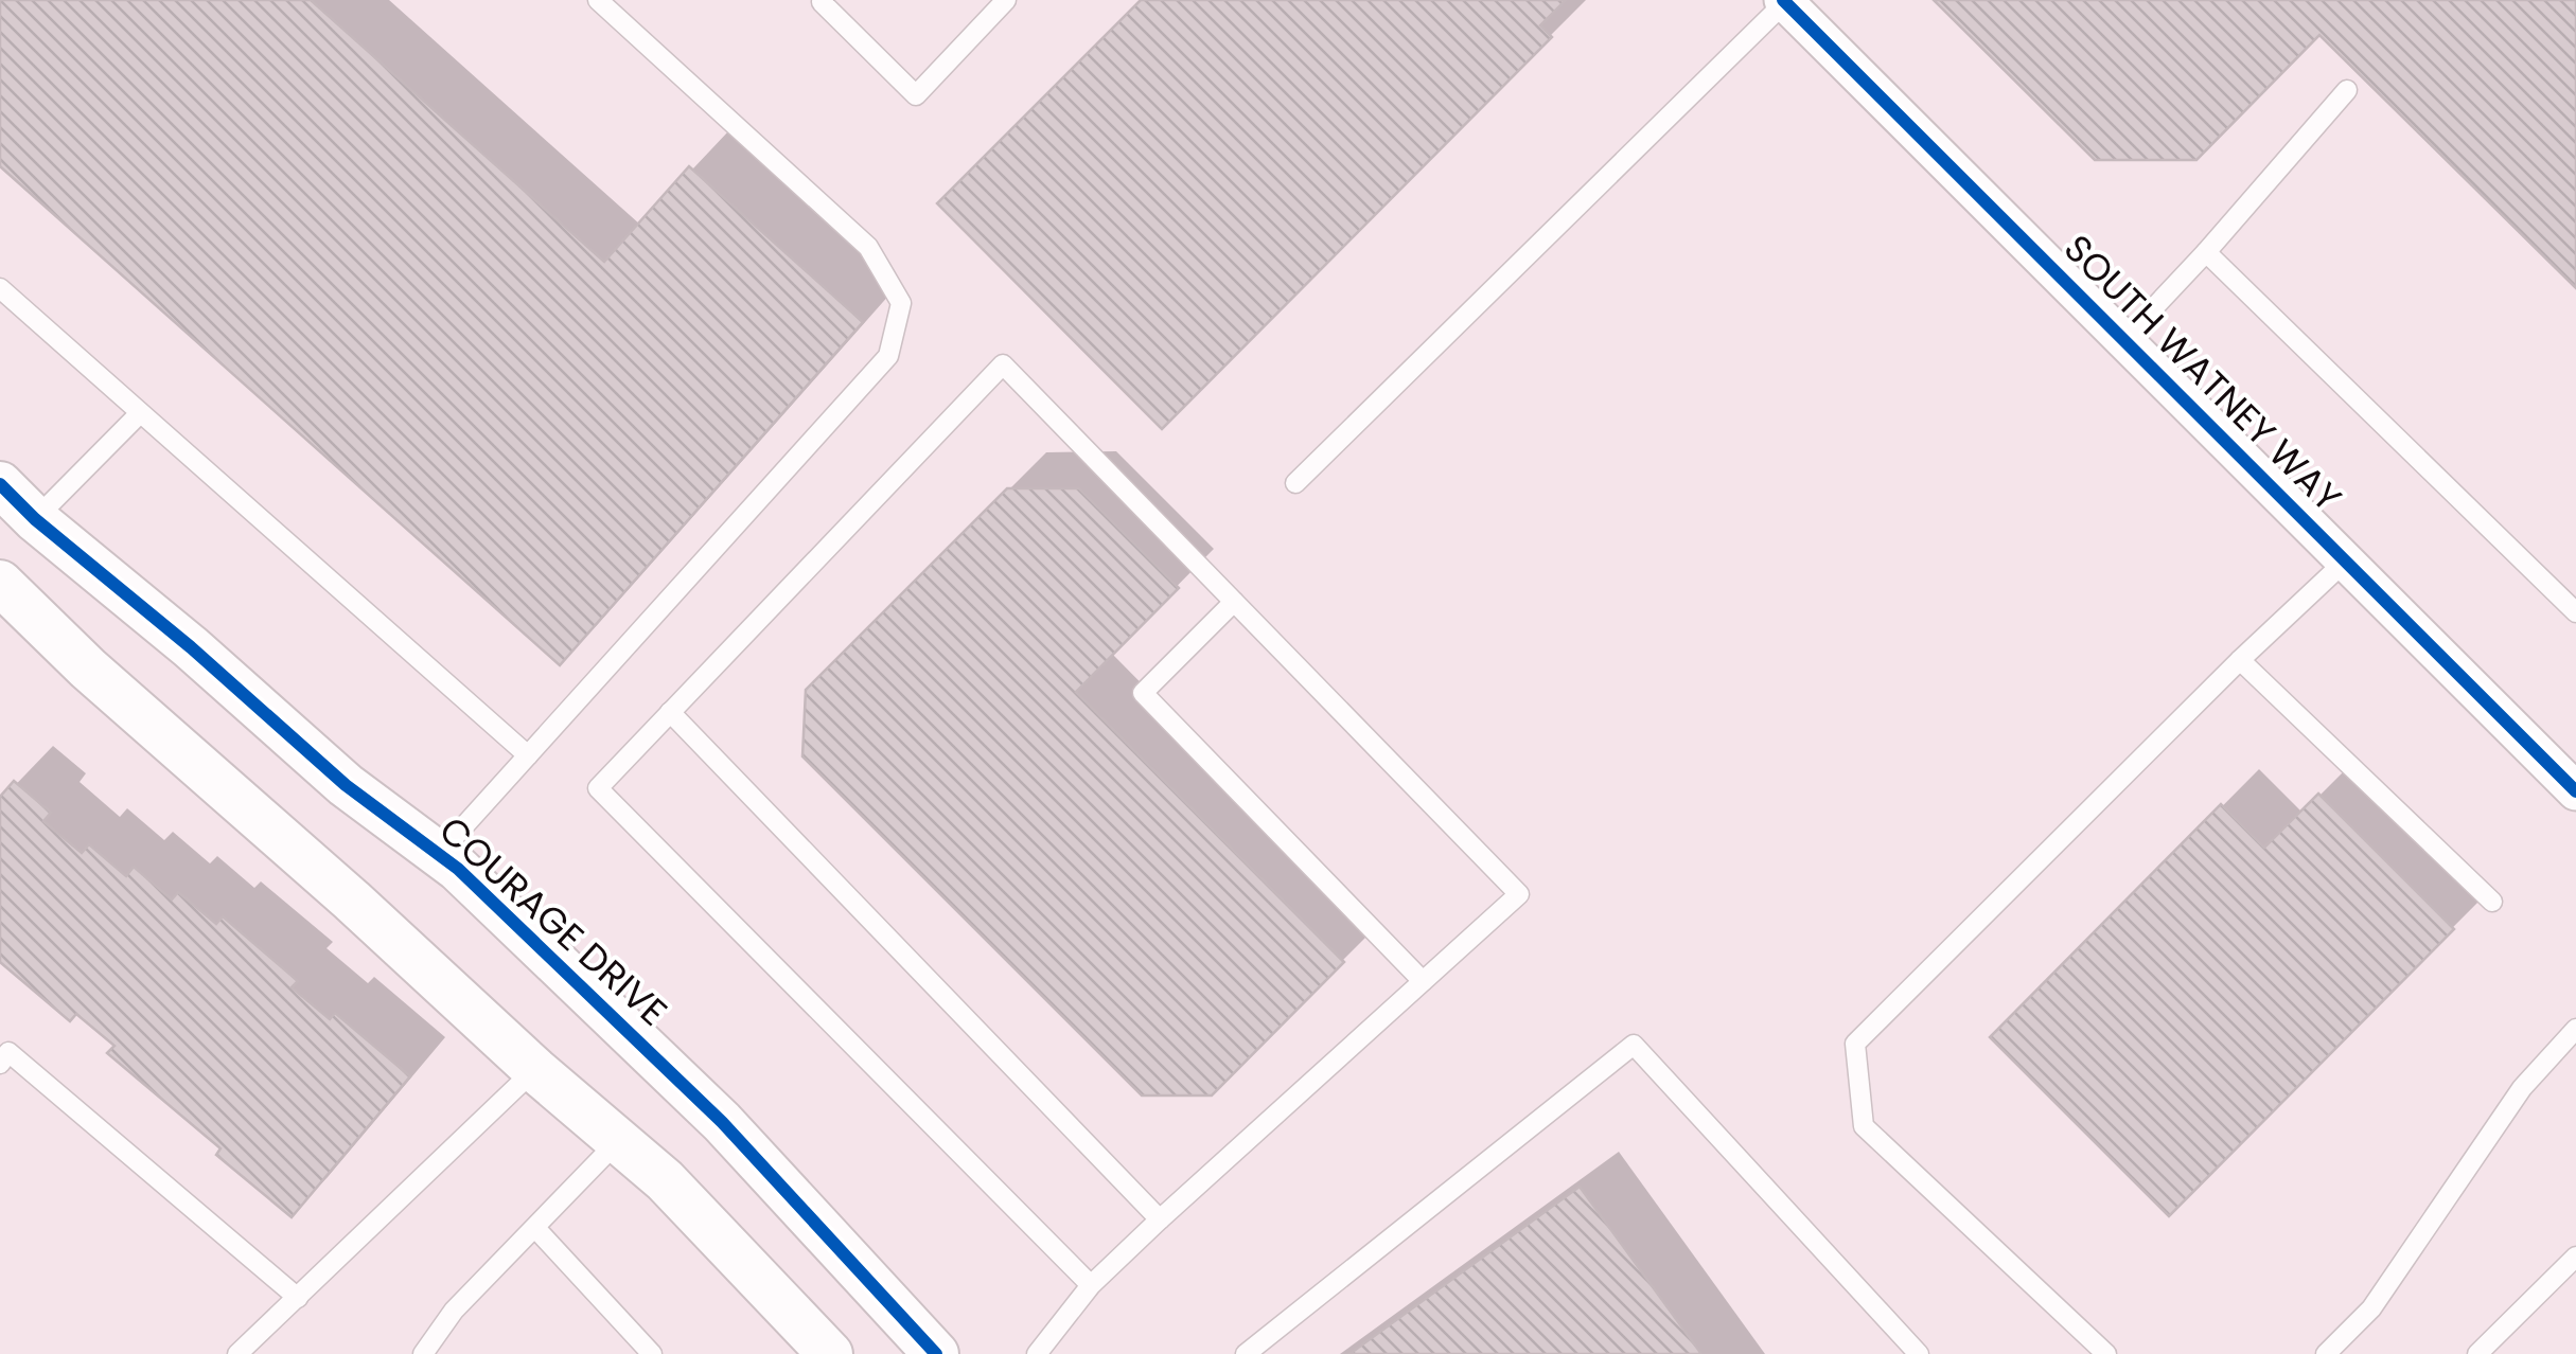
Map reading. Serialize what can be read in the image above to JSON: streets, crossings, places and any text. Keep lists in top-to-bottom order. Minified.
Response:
{"streets":{"street":["SOUTH WATNEY WAY","COURAGE DRIVE"]}}
